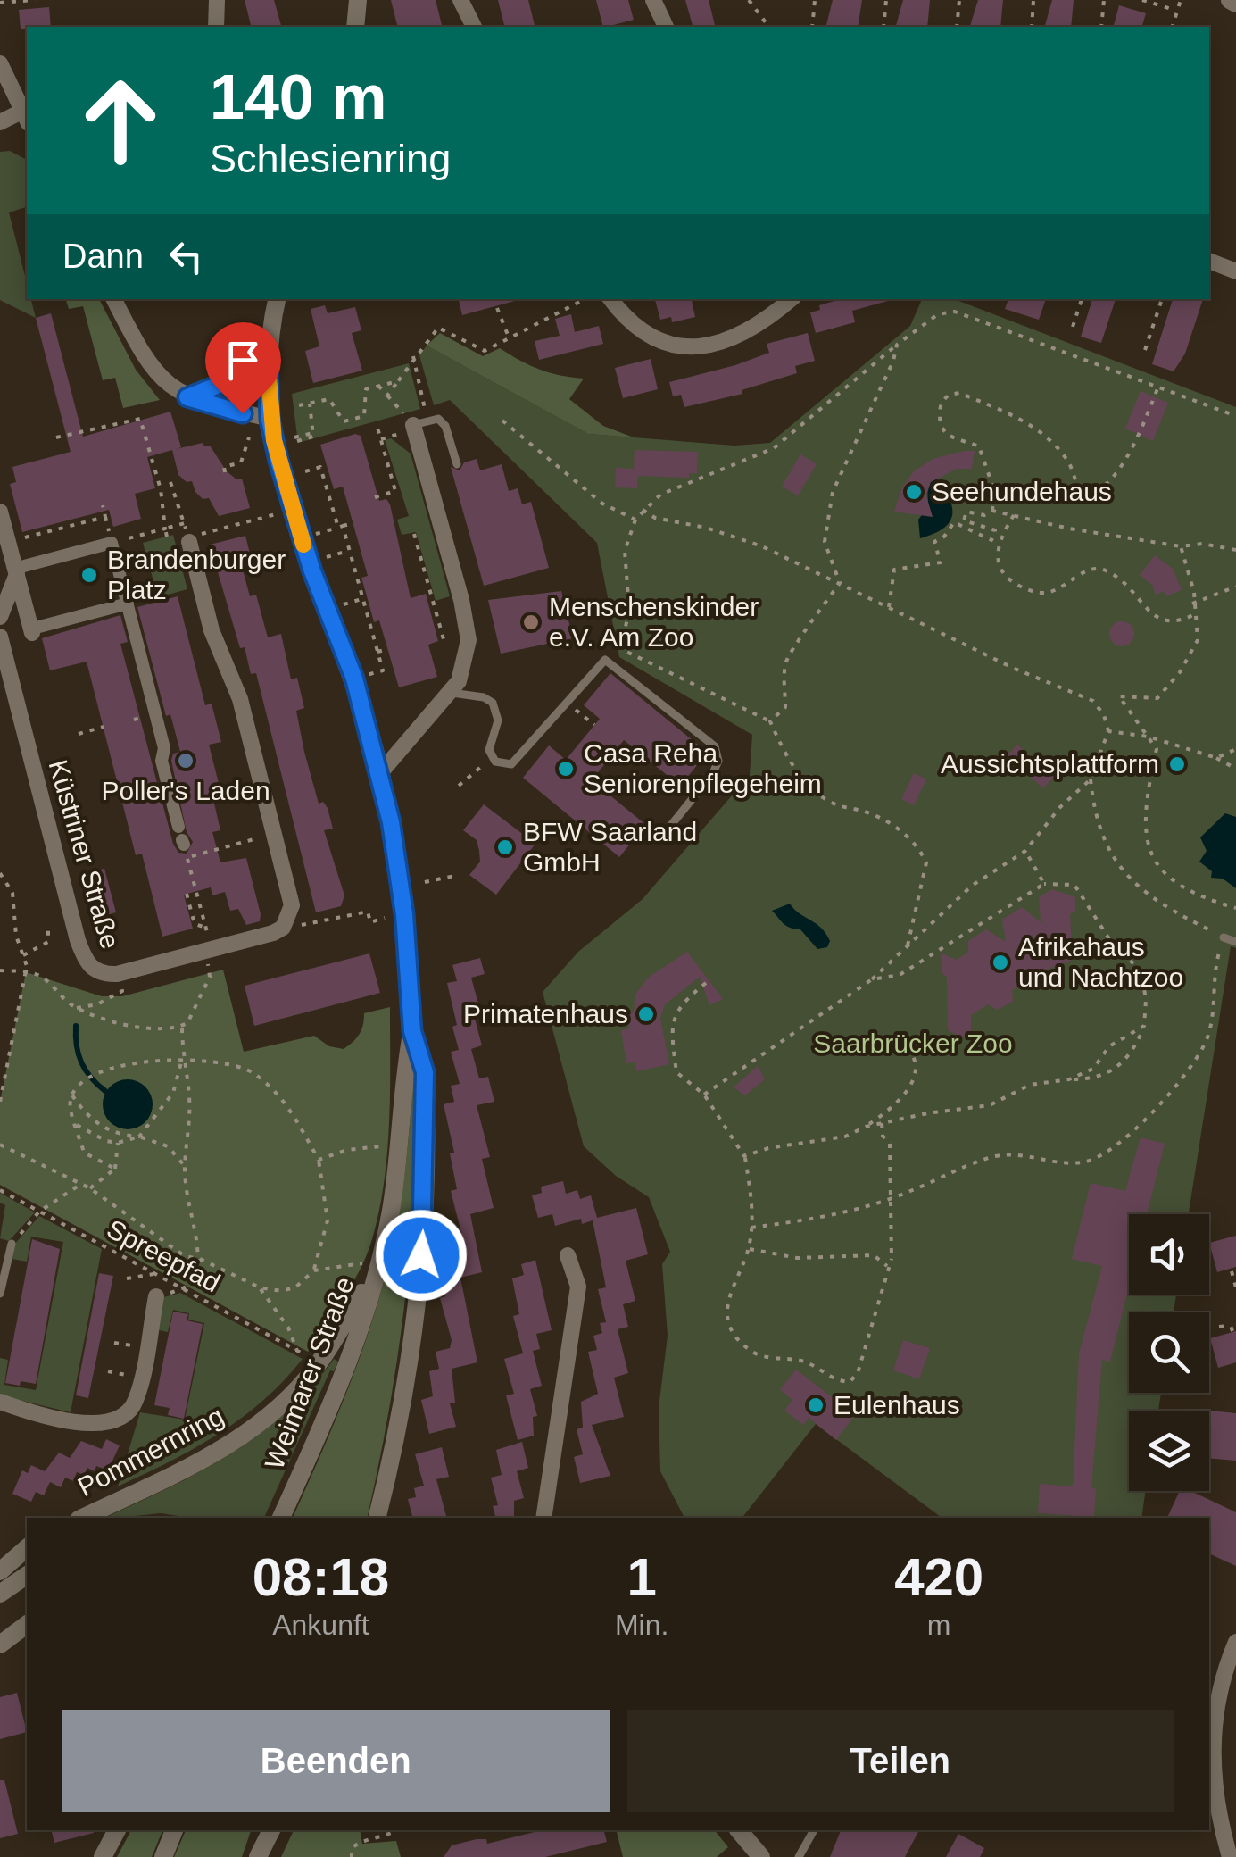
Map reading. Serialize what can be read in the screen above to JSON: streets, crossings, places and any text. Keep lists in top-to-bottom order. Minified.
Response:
{"streets":{"street":["Küstriner Straße","Weimarer Straße","Pommernring"],"path":["Spreepfad"]},"crossings":[["Weimarer Straße","Pommernring"]],"parks":["Saarbrücker Zoo"],"places":["Seehundehaus","Brandenburger Platz","Menschenskinder e.V. Am Zoo","Poller's Laden","Aussichtsplattform","Casa Reha Seniorenpflegeheim","BFW Saarland GmbH","Afrikahaus und Nachtzoo","Primatenhaus","Eulenhaus"],"page":{"turn":["140 m","Schlesienring"],"then":"Dann","eta":["08:18","Ankunft","1","Min.","420","m"],"buttons":["Beenden","Teilen"]}}
